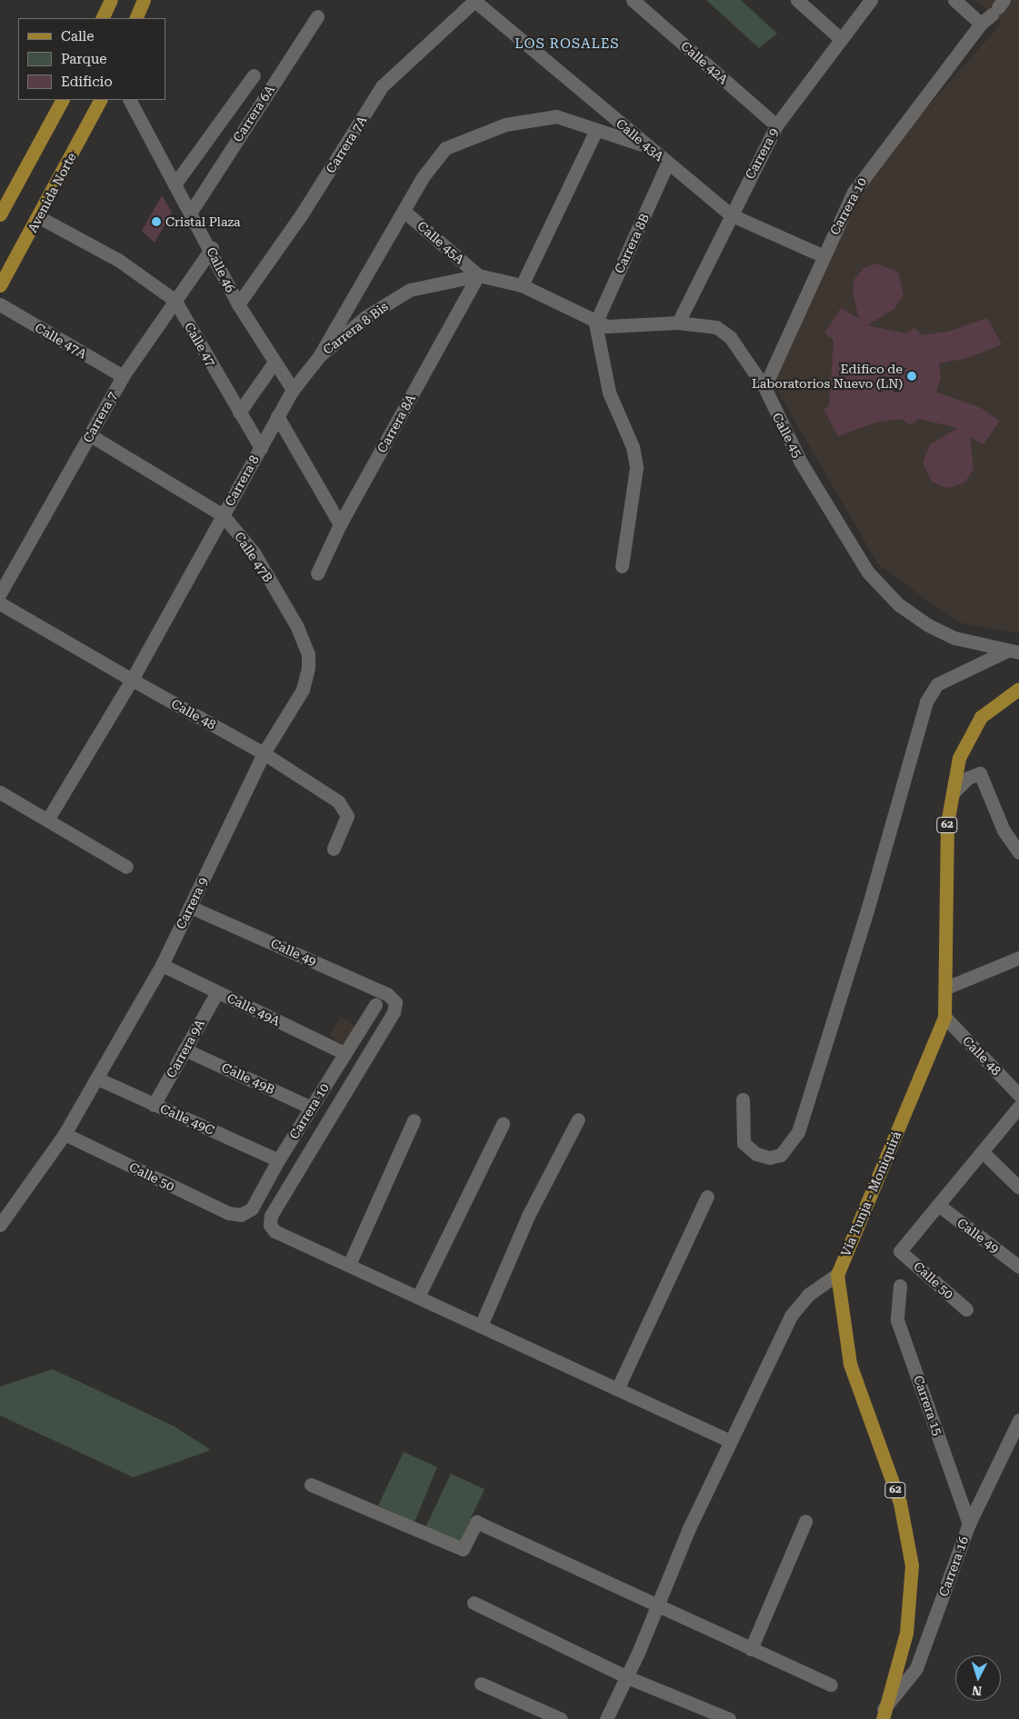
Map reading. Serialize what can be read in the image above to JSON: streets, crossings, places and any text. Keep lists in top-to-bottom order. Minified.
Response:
{"streets":{"main road":["Avenida Norte","62","Vía Tunja - Moniquirá"],"street":["Calle 42A","Carrera 6A","Calle 43A","Carrera 7A","Carrera 9","Carrera 10","Calle 45A","Carrera 8B","Calle 46","Carrera 8 Bis","Calle 47A","Calle 47","Carrera 7","Carrera 8A","Calle 45","Carrera 8","Calle 47B","Calle 48","Calle 49","Calle 49A","Carrera 9A","Calle 49B","Calle 49C","Calle 50","Carrera 15","Carrera 16"]},"crossings":[["Calle 42A","Carrera 9"],["Carrera 6A","Calle 46"],["Calle 43A","Carrera 7A"],["Calle 43A","Carrera 9"],["Calle 43A","Carrera 10"],["Calle 43A","Carrera 8B"],["Carrera 7A","Calle 46"],["Carrera 9","Calle 45"],["Carrera 9","Calle 47B"],["Carrera 9","Calle 48"],["Carrera 9","Calle 49"],["Carrera 9","Calle 49A"],["Carrera 9","Calle 49C"],["Carrera 9","Calle 50"],["Avenida Norte","Calle 47"],["Carrera 10","Calle 45"],["Carrera 10","Calle 49A"],["Carrera 10","Calle 49B"],["Carrera 10","Calle 49C"],["Carrera 10","Calle 50"],["Calle 45A","Carrera 8 Bis"],["Calle 45A","Carrera 8A"],["Calle 45A","Carrera 8"],["Carrera 8B","Calle 45"],["Calle 46","Carrera 7"],["Calle 46","Carrera 8"],["Carrera 8 Bis","Carrera 8A"],["Carrera 8 Bis","Calle 45"],["Carrera 8 Bis","Carrera 8"],["Calle 47A","Carrera 7"],["Calle 47","Carrera 7"],["Calle 47","Carrera 8"],["Carrera 7","Calle 47B"],["Carrera 8","Calle 47B"],["Carrera 8","Calle 48"],["Calle 48","Vía Tunja - Moniquirá"],["62","Vía Tunja - Moniquirá"],["62","Carrera 16"],["Calle 49","Calle 50"],["Calle 49A","Carrera 9A"],["Carrera 9A","Calle 49B"],["Carrera 9A","Calle 49C"],["Carrera 15","Carrera 16"]],"districts":["LOS ROSALES"],"places":["Cristal Plaza","Edifico de Laboratorios Nuevo (LN)"],"legend":["Calle","Parque","Edificio"],"north":"bottom"}
